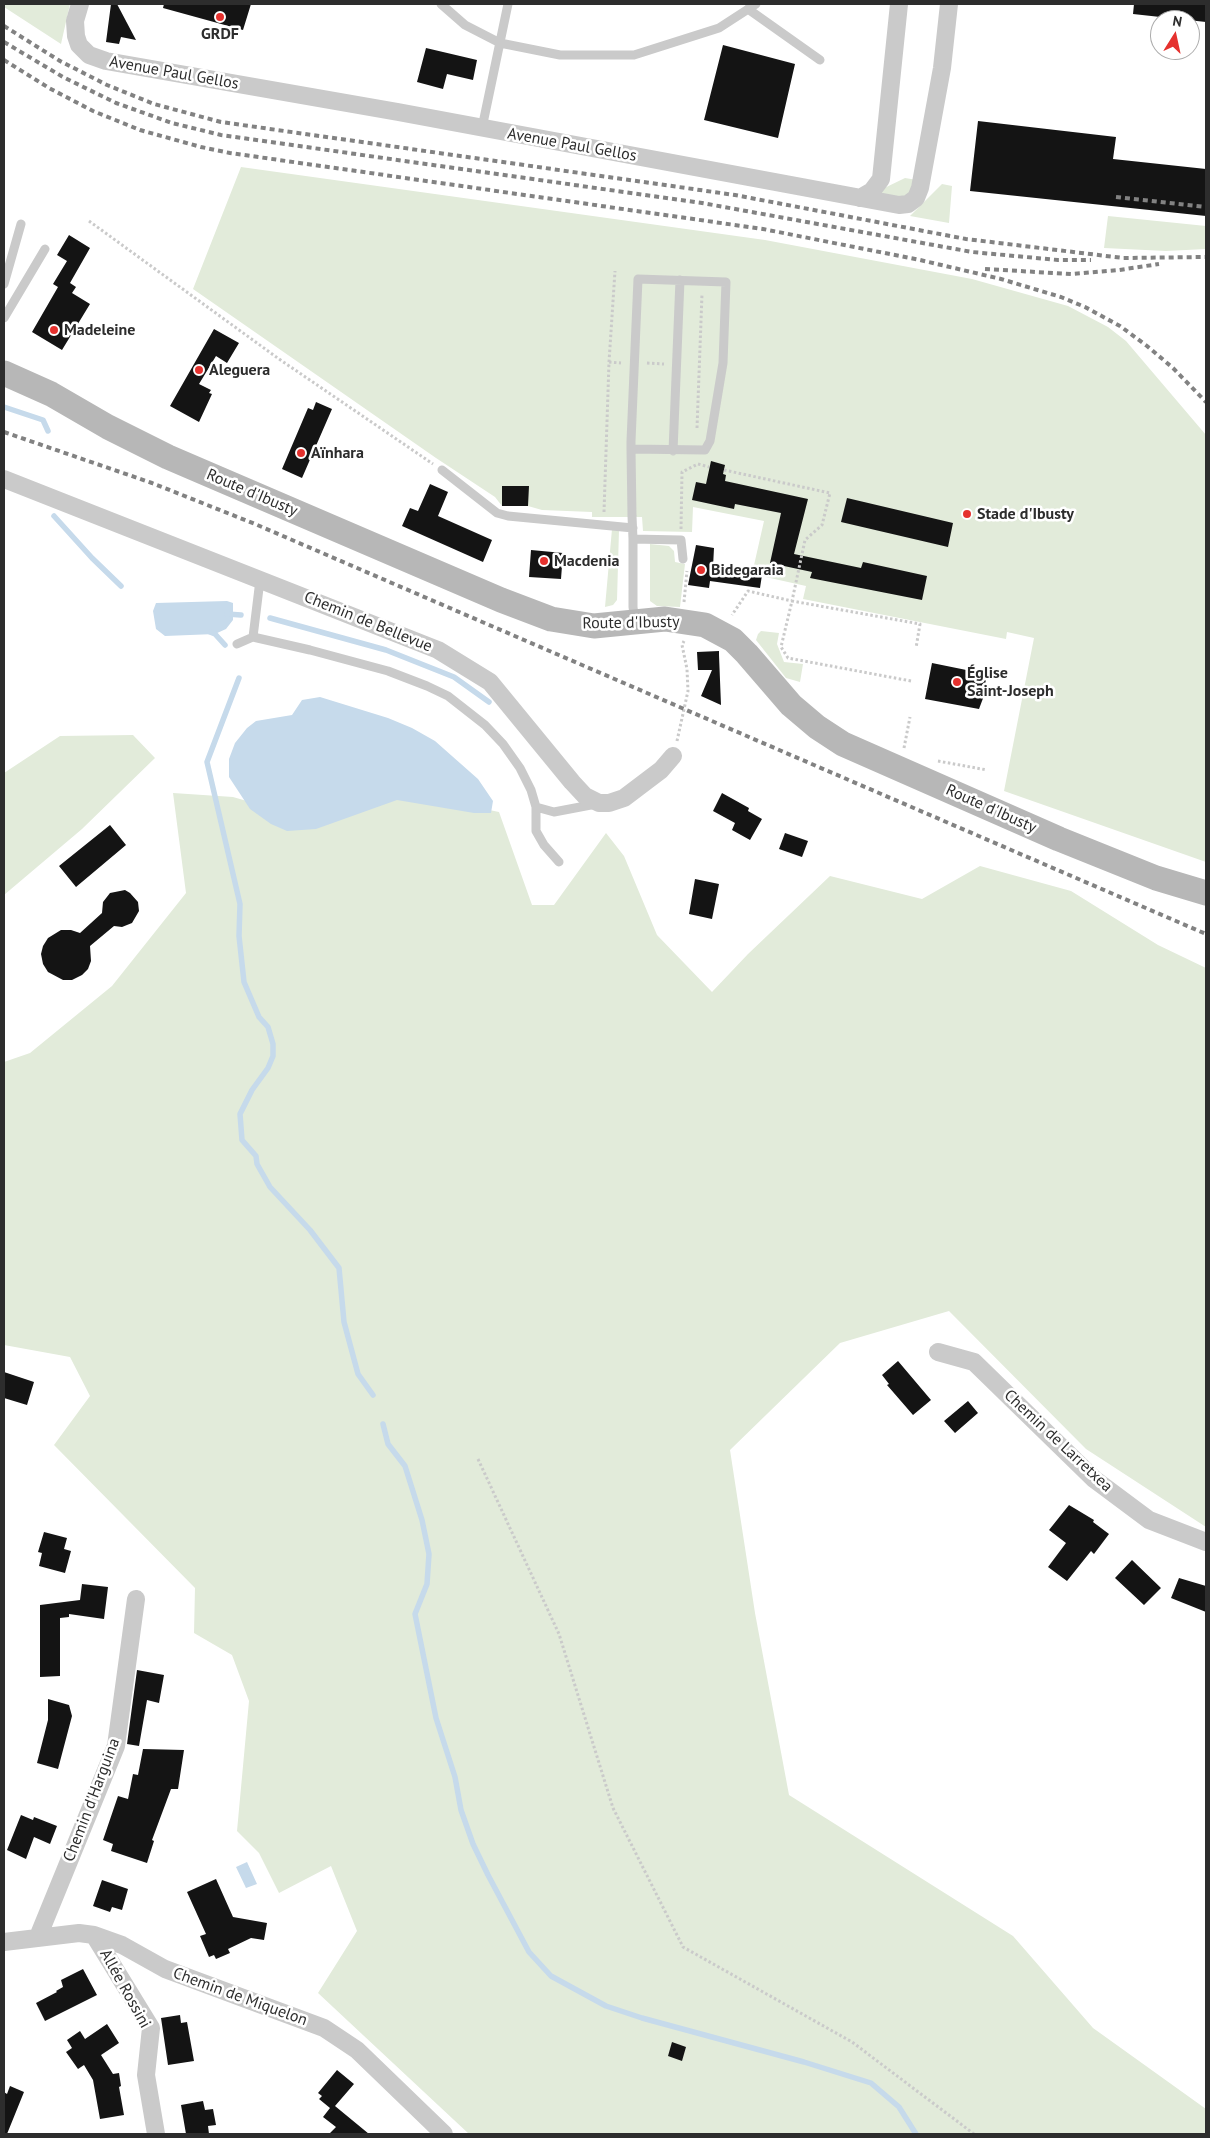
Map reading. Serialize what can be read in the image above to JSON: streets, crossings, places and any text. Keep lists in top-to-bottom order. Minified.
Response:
{"streets":{"street":["Avenue Paul Gellos","Route d'Ibusty","Chemin de Bellevue","Chemin de Larretxea","Chemin d'Harguina","Allée Rossini","Chemin de Miquelon"]},"crossings":[["Chemin d'Harguina","Chemin de Miquelon"],["Allée Rossini","Chemin de Miquelon"]],"places":["GRDF","Madeleine","Aleguera","Aïnhara","Stade d'Ibusty","Macdenia","Bidegaraia","Église Saint-Joseph"],"north":"top"}
